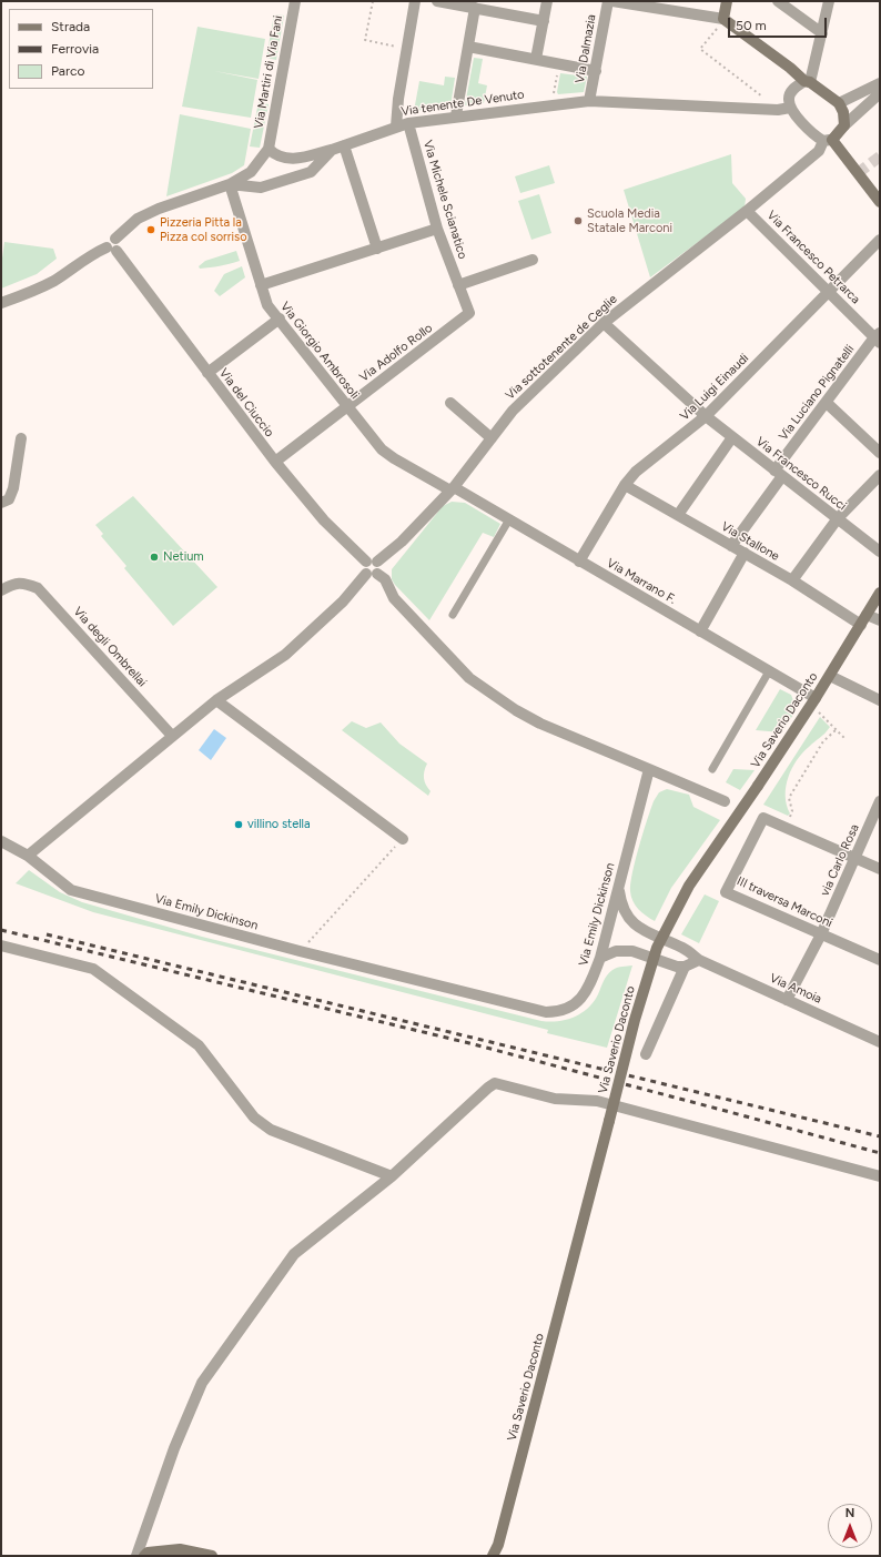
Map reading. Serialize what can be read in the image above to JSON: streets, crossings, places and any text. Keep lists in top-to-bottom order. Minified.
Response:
{"streets":{"street":["Via Dalmazia","Via Martiri di Via Fani","Via tenente De Venuto","Via Michele Scianatico","Via Francesco Petrarca","Via sottotenente de Ceglie","Via Giorgio Ambrosoli","Via Adolfo Rollo","Via Luigi Einaudi","Via Luciano Pignatelli","Via del Ciuccio","Via Francesco Rucci","Via Stallone","Via Marrano F.","Via degli Ombrellai","Via Saverio Daconto","via Carlo Rosa","III traversa Marconi","Via Emily Dickinson","Via Amoia"]},"crossings":[["Via Dalmazia","Via tenente De Venuto"],["Via tenente De Venuto","Via Michele Scianatico"],["Via tenente De Venuto","Via sottotenente de Ceglie"],["Via tenente De Venuto","Via Giorgio Ambrosoli"],["Via tenente De Venuto","Via del Ciuccio"],["Via Michele Scianatico","Via Adolfo Rollo"],["Via Francesco Petrarca","Via sottotenente de Ceglie"],["Via Francesco Petrarca","Via Luigi Einaudi"],["Via Francesco Petrarca","Via Luciano Pignatelli"],["Via sottotenente de Ceglie","Via Giorgio Ambrosoli"],["Via sottotenente de Ceglie","Via del Ciuccio"],["Via sottotenente de Ceglie","Via Francesco Rucci"],["Via sottotenente de Ceglie","Via Marrano F."],["Via Giorgio Ambrosoli","Via Adolfo Rollo"],["Via Giorgio Ambrosoli","Via Marrano F."],["Via Adolfo Rollo","Via del Ciuccio"],["Via Luigi Einaudi","Via Francesco Rucci"],["Via Luigi Einaudi","Via Stallone"],["Via Luigi Einaudi","Via Marrano F."],["Via Luciano Pignatelli","Via Francesco Rucci"],["Via Luciano Pignatelli","Via Stallone"],["Via Stallone","Via Saverio Daconto"],["Via Marrano F.","Via Saverio Daconto"],["via Carlo Rosa","III traversa Marconi"],["via Carlo Rosa","Via Amoia"],["Via Emily Dickinson","Via Amoia"]],"places":["Scuola Media Statale Marconi","Pizzeria Pitta la Pizza col sorriso","Netium","villino stella"],"legend":["Strada","Ferrovia","Parco"],"scale_bar":"50 m","north":"top"}
